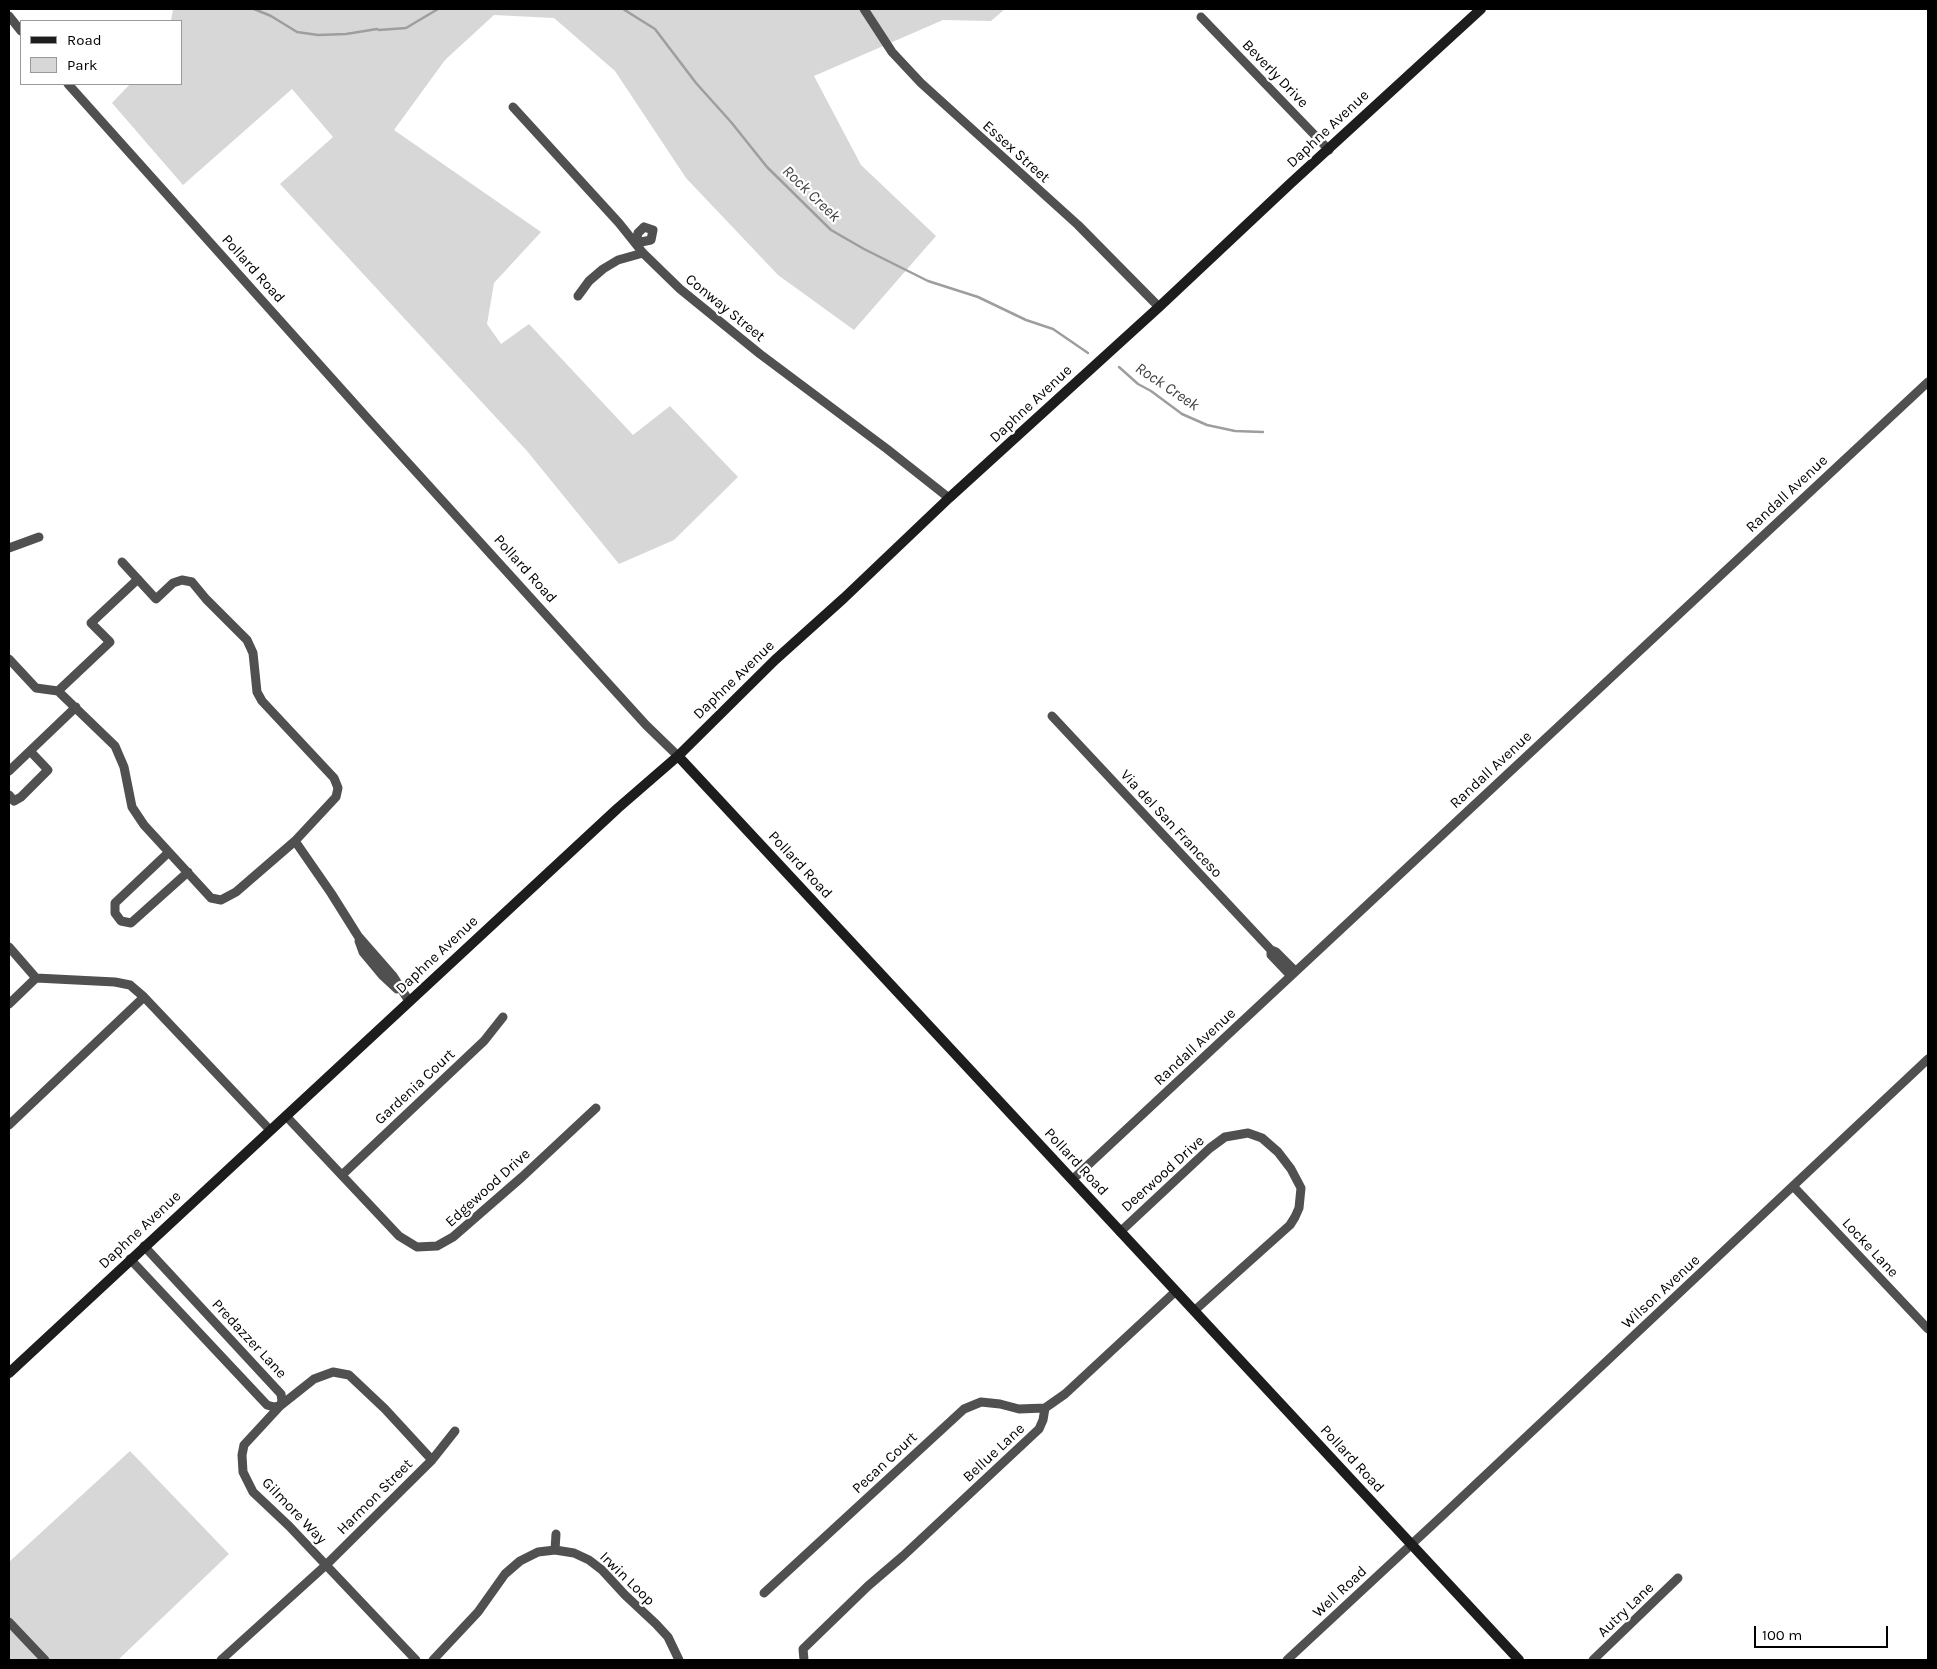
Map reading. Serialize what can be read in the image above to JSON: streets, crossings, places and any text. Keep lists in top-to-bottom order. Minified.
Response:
{"streets":{"street":["Beverly Drive","Daphne Avenue","Essex Street","Pollard Road","Conway Street","Randall Avenue","Via del San Franceso","Gardenia Court","Deerwood Drive","Edgewood Drive","Locke Lane","Wilson Avenue","Predazzer Lane","Bellue Lane","Pecan Court","Harmon Street","Gilmore Way","Irwin Loop","Well Road","Autry Lane"]},"crossings":[["Beverly Drive","Daphne Avenue"],["Daphne Avenue","Essex Street"],["Daphne Avenue","Pollard Road"],["Daphne Avenue","Conway Street"],["Daphne Avenue","Edgewood Drive"],["Daphne Avenue","Predazzer Lane"],["Pollard Road","Randall Avenue"],["Pollard Road","Deerwood Drive"],["Pollard Road","Wilson Avenue"],["Pollard Road","Well Road"],["Randall Avenue","Via del San Franceso"],["Gardenia Court","Edgewood Drive"],["Locke Lane","Wilson Avenue"],["Wilson Avenue","Well Road"],["Predazzer Lane","Gilmore Way"],["Bellue Lane","Pecan Court"],["Harmon Street","Gilmore Way"]],"water":["Rock Creek"],"legend":["Road","Park"],"scale_bar":"100 m"}
